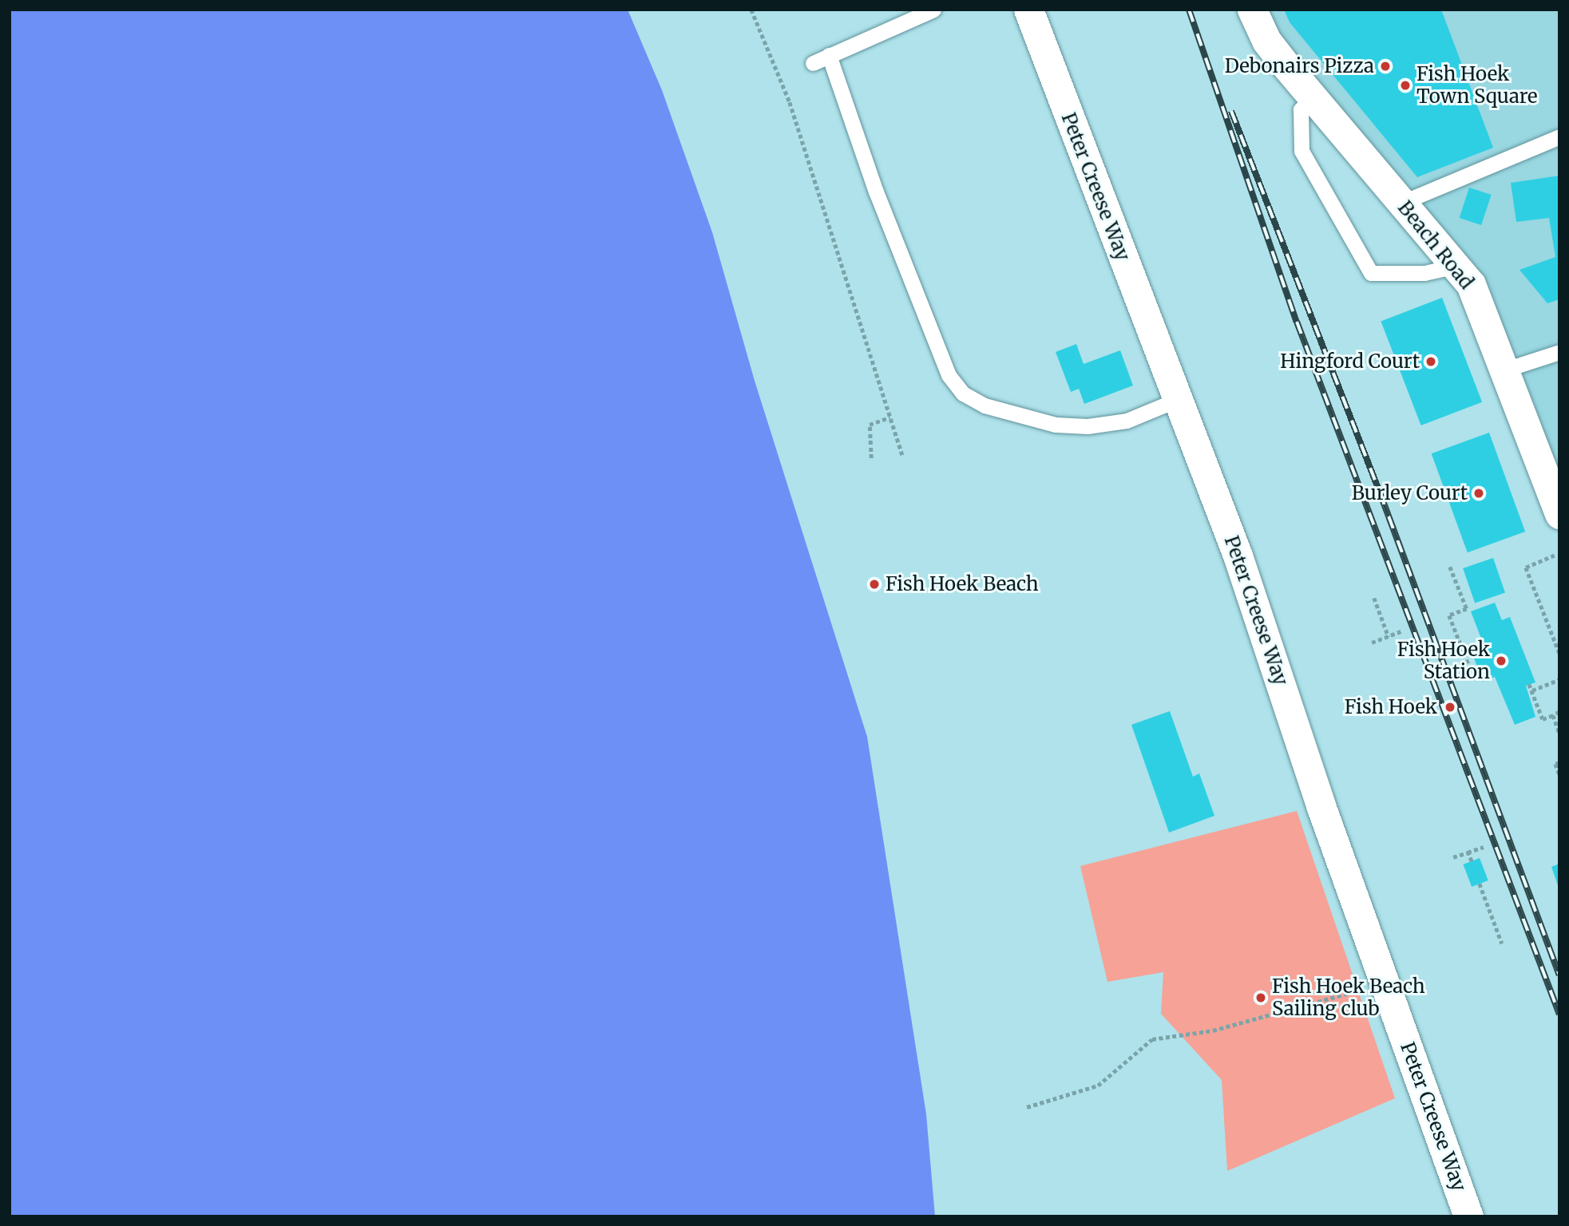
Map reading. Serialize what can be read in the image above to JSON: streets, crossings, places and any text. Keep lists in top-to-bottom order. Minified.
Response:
{"streets":{"street":["Peter Creese Way","Beach Road"]},"places":["Debonairs Pizza","Fish Hoek Town Square","Hingford Court","Burley Court","Fish Hoek Beach","Fish Hoek Station","Fish Hoek","Fish Hoek Beach Sailing club"]}
